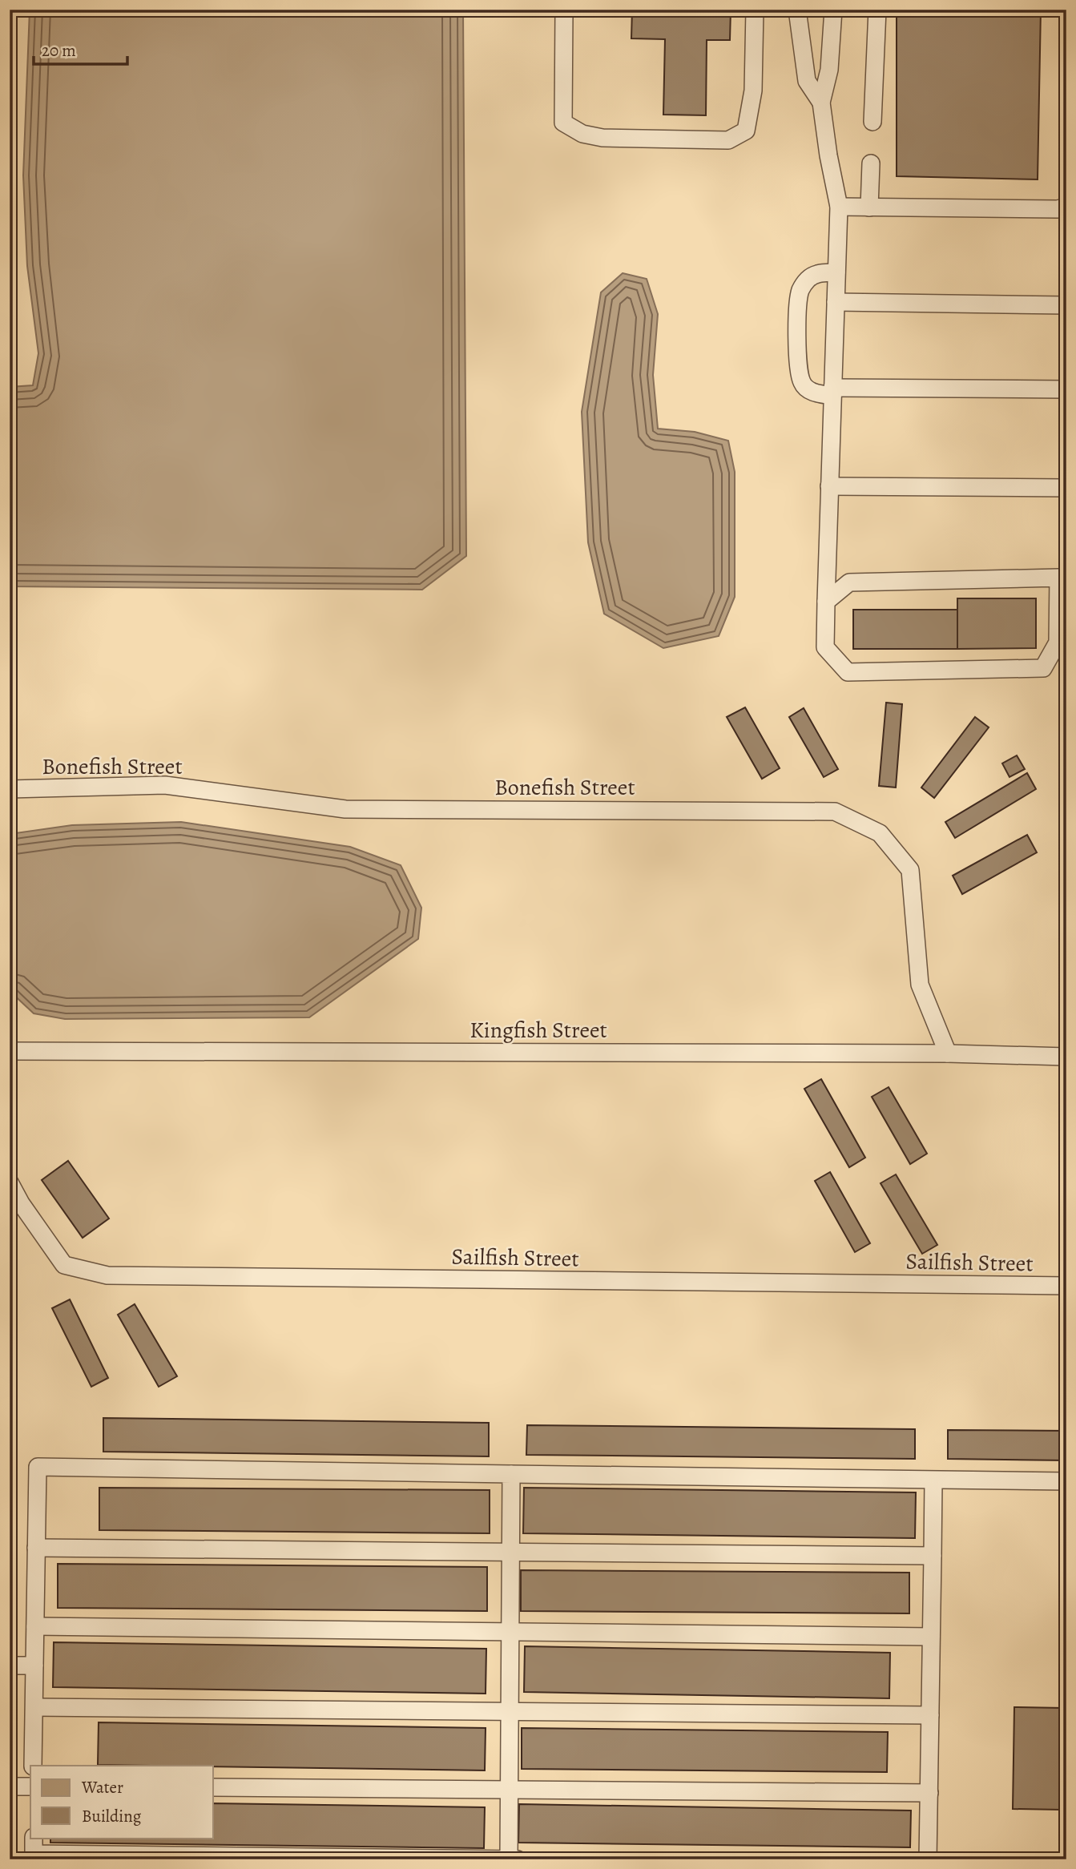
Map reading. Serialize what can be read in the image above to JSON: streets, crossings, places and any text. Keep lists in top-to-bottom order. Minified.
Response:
{"streets":{"lane":["Bonefish Street","Kingfish Street","Sailfish Street"]},"crossings":[["Bonefish Street","Kingfish Street"]],"legend":["Water","Building"],"scale_bar":"20 m"}
